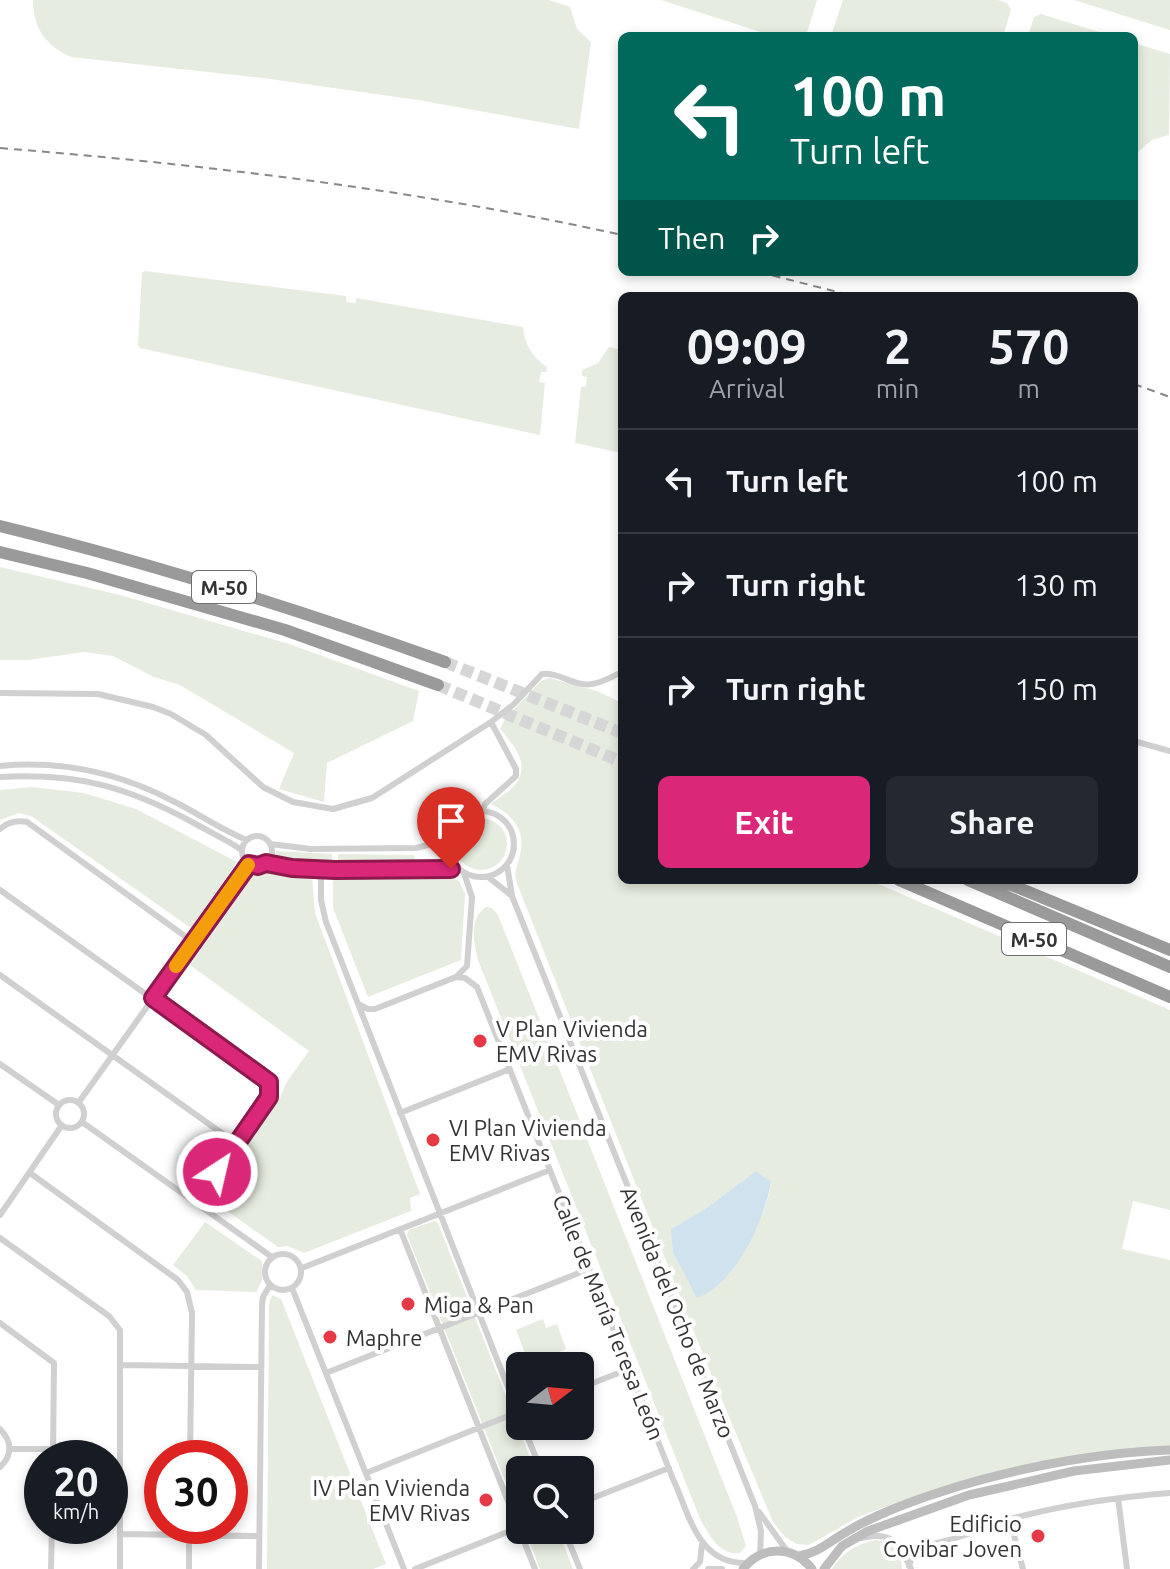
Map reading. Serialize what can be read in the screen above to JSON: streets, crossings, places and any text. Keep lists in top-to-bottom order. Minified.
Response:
{"streets":{"highway":["M-50"],"street":["Avenida del Ocho de Marzo","Calle de María Teresa León"]},"places":["V Plan Vivienda EMV Rivas","VI Plan Vivienda EMV Rivas","Miga & Pan","Maphre","IV Plan Vivienda EMV Rivas","Edificio Covibar Joven"],"north":"right","page":{"turn":["100 m","Turn left"],"then":"Then","eta":["09:09","Arrival","2","min","570","m"],"list":[{"name":"Turn left","value":"100 m"},{"name":"Turn right","value":"130 m"},{"name":"Turn right","value":"150 m"}],"buttons":["Exit","Share"],"speed":"20 km/h","limit":"30"}}
